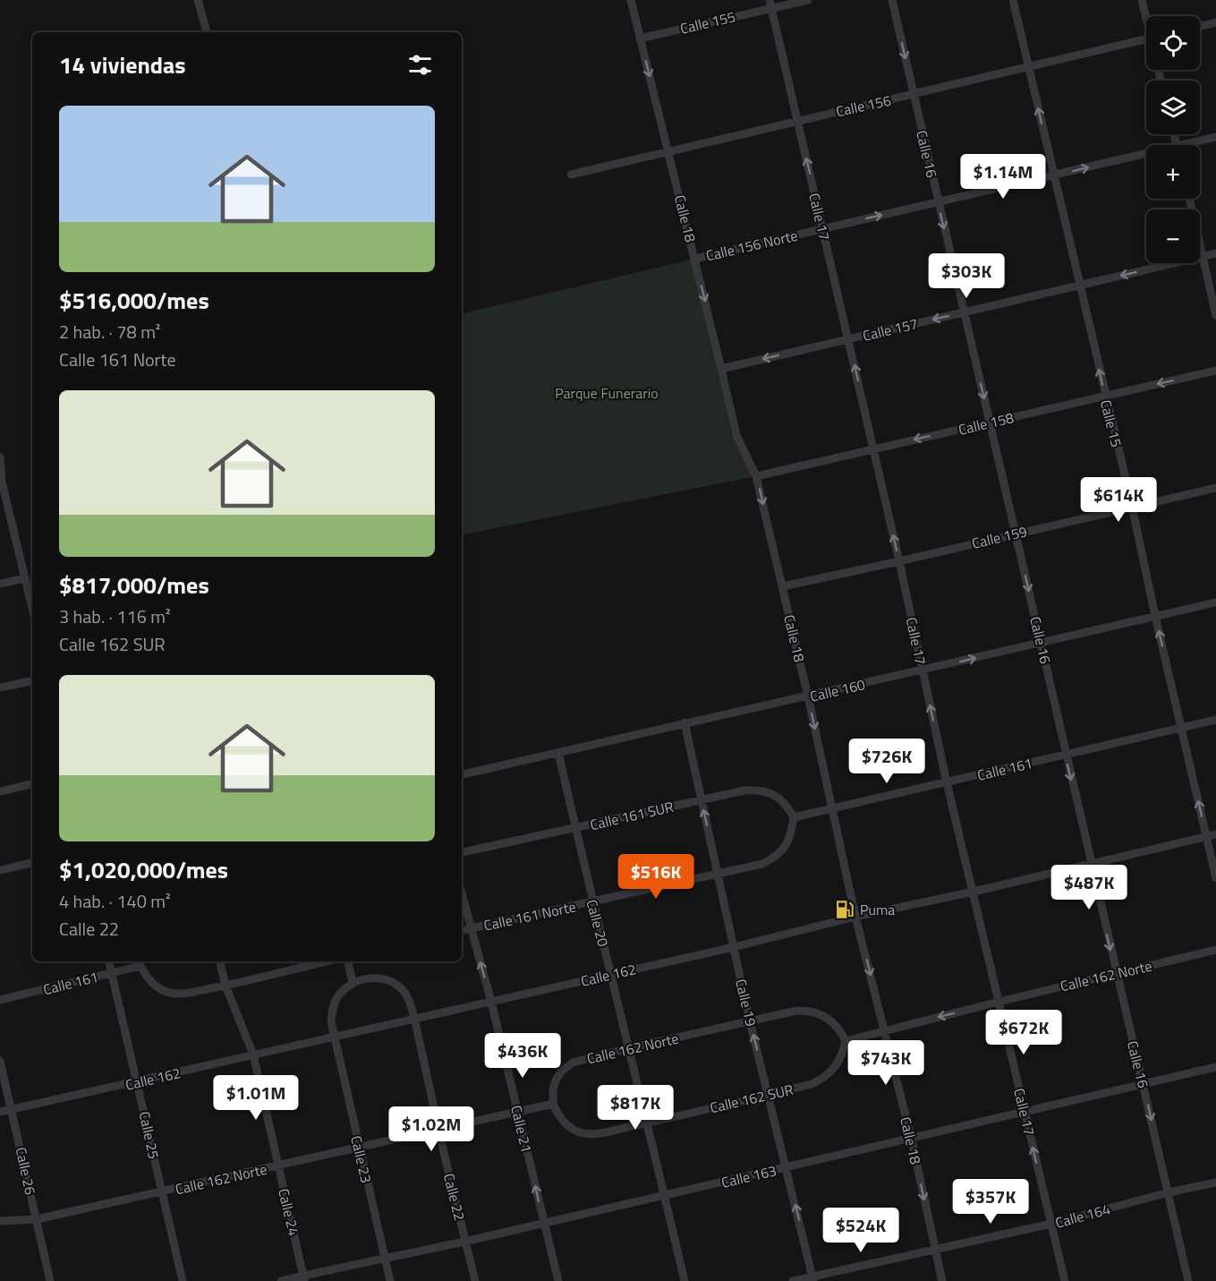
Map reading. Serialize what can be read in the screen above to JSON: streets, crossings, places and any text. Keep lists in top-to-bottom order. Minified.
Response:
{"streets":{"street":["Calle 155","Calle 156","Calle 16","Calle 17","Calle 18","Calle 156 Norte","Calle 157","Calle 158","Calle 15","Calle 159","Calle 160","Calle 161","Calle 161 SUR","Calle 161 Norte","Calle 20","Calle 162","Calle 162 Norte","Calle 19","Calle 162 SUR","Calle 21","Calle 25","Calle 23","Calle 26","Calle 163","Calle 22","Calle 24","Calle 164"]},"crossings":[["Calle 155","Calle 17"],["Calle 155","Calle 18"],["Calle 156","Calle 16"],["Calle 156","Calle 17"],["Calle 156","Calle 18"],["Calle 156","Calle 15"],["Calle 16","Calle 156 Norte"],["Calle 16","Calle 157"],["Calle 16","Calle 158"],["Calle 16","Calle 159"],["Calle 16","Calle 160"],["Calle 16","Calle 161"],["Calle 16","Calle 162"],["Calle 16","Calle 162 Norte"],["Calle 16","Calle 163"],["Calle 16","Calle 164"],["Calle 17","Calle 156 Norte"],["Calle 17","Calle 157"],["Calle 17","Calle 158"],["Calle 17","Calle 159"],["Calle 17","Calle 160"],["Calle 17","Calle 161"],["Calle 17","Calle 162"],["Calle 17","Calle 162 Norte"],["Calle 17","Calle 163"],["Calle 17","Calle 164"],["Calle 18","Calle 156 Norte"],["Calle 18","Calle 157"],["Calle 18","Calle 158"],["Calle 18","Calle 159"],["Calle 18","Calle 160"],["Calle 18","Calle 161"],["Calle 18","Calle 162"],["Calle 18","Calle 162 Norte"],["Calle 18","Calle 163"],["Calle 18","Calle 164"],["Calle 156 Norte","Calle 15"],["Calle 157","Calle 15"],["Calle 158","Calle 15"],["Calle 15","Calle 159"],["Calle 15","Calle 160"],["Calle 15","Calle 161"],["Calle 15","Calle 162"],["Calle 160","Calle 20"],["Calle 160","Calle 19"],["Calle 161","Calle 161 SUR"],["Calle 161","Calle 161 Norte"],["Calle 161","Calle 19"],["Calle 161","Calle 25"],["Calle 161 SUR","Calle 161 Norte"],["Calle 161 SUR","Calle 20"],["Calle 161 SUR","Calle 19"],["Calle 161 Norte","Calle 20"],["Calle 161 Norte","Calle 19"],["Calle 161 Norte","Calle 21"],["Calle 20","Calle 162"],["Calle 20","Calle 162 Norte"],["Calle 20","Calle 162 SUR"],["Calle 20","Calle 163"],["Calle 162","Calle 19"],["Calle 162","Calle 21"],["Calle 162","Calle 25"],["Calle 162","Calle 23"],["Calle 162","Calle 26"],["Calle 162","Calle 22"],["Calle 162","Calle 24"],["Calle 162 Norte","Calle 19"],["Calle 162 Norte","Calle 162 SUR"],["Calle 162 Norte","Calle 21"],["Calle 162 Norte","Calle 25"],["Calle 162 Norte","Calle 23"],["Calle 162 Norte","Calle 26"],["Calle 162 Norte","Calle 22"],["Calle 162 Norte","Calle 24"],["Calle 19","Calle 162 SUR"],["Calle 19","Calle 163"],["Calle 19","Calle 164"],["Calle 21","Calle 163"],["Calle 23","Calle 163"],["Calle 23","Calle 22"],["Calle 163","Calle 22"],["Calle 163","Calle 24"]],"one_way":["Calle 16","Calle 17","Calle 18","Calle 156 Norte","Calle 157","Calle 158","Calle 15","Calle 19","Calle 21"],"parks":["Parque Funerario"],"places":{"fuel station":["Puma"]},"page":{"map_buttons":["+","−"],"heading":"14 viviendas","list":[{"name":"$516,000/mes","note":"2 hab. · 78 m² · Calle 161 Norte"},{"name":"$817,000/mes","note":"3 hab. · 116 m² · Calle 162 SUR"},{"name":"$1,020,000/mes","note":"4 hab. · 140 m² · Calle 22"}],"price":["$1.14M","$303K","$614K","$726K","$516K","$487K","$672K","$436K","$743K","$1.01M","$817K","$1.02M","$357K","$524K"]}}
